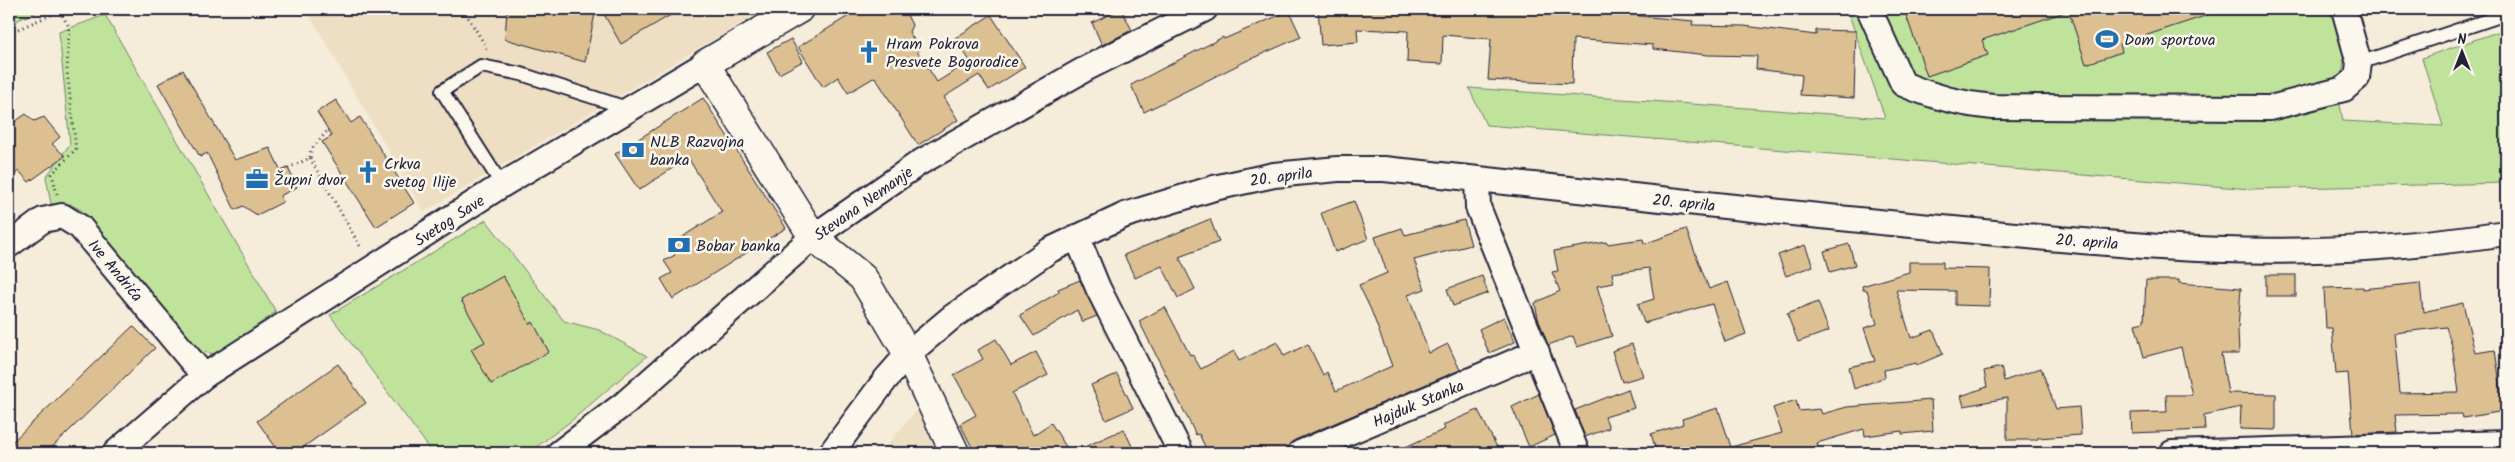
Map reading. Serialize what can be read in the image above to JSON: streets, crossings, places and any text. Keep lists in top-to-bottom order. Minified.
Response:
{"streets":{"street":["20. aprila","Stevana Nemanje","Svetog Save","Ive Andrića","Hajduk Stanka"]},"crossings":[["Svetog Save","Ive Andrića"]],"places":{"sports":["Dom sportova"],"church":["Hram Pokrova Presvete Bogorodice","Crkva svetog Ilije"],"bank":["NLB Razvojna banka","Bobar banka"],"office":["Župni dvor"]},"north":"top"}
